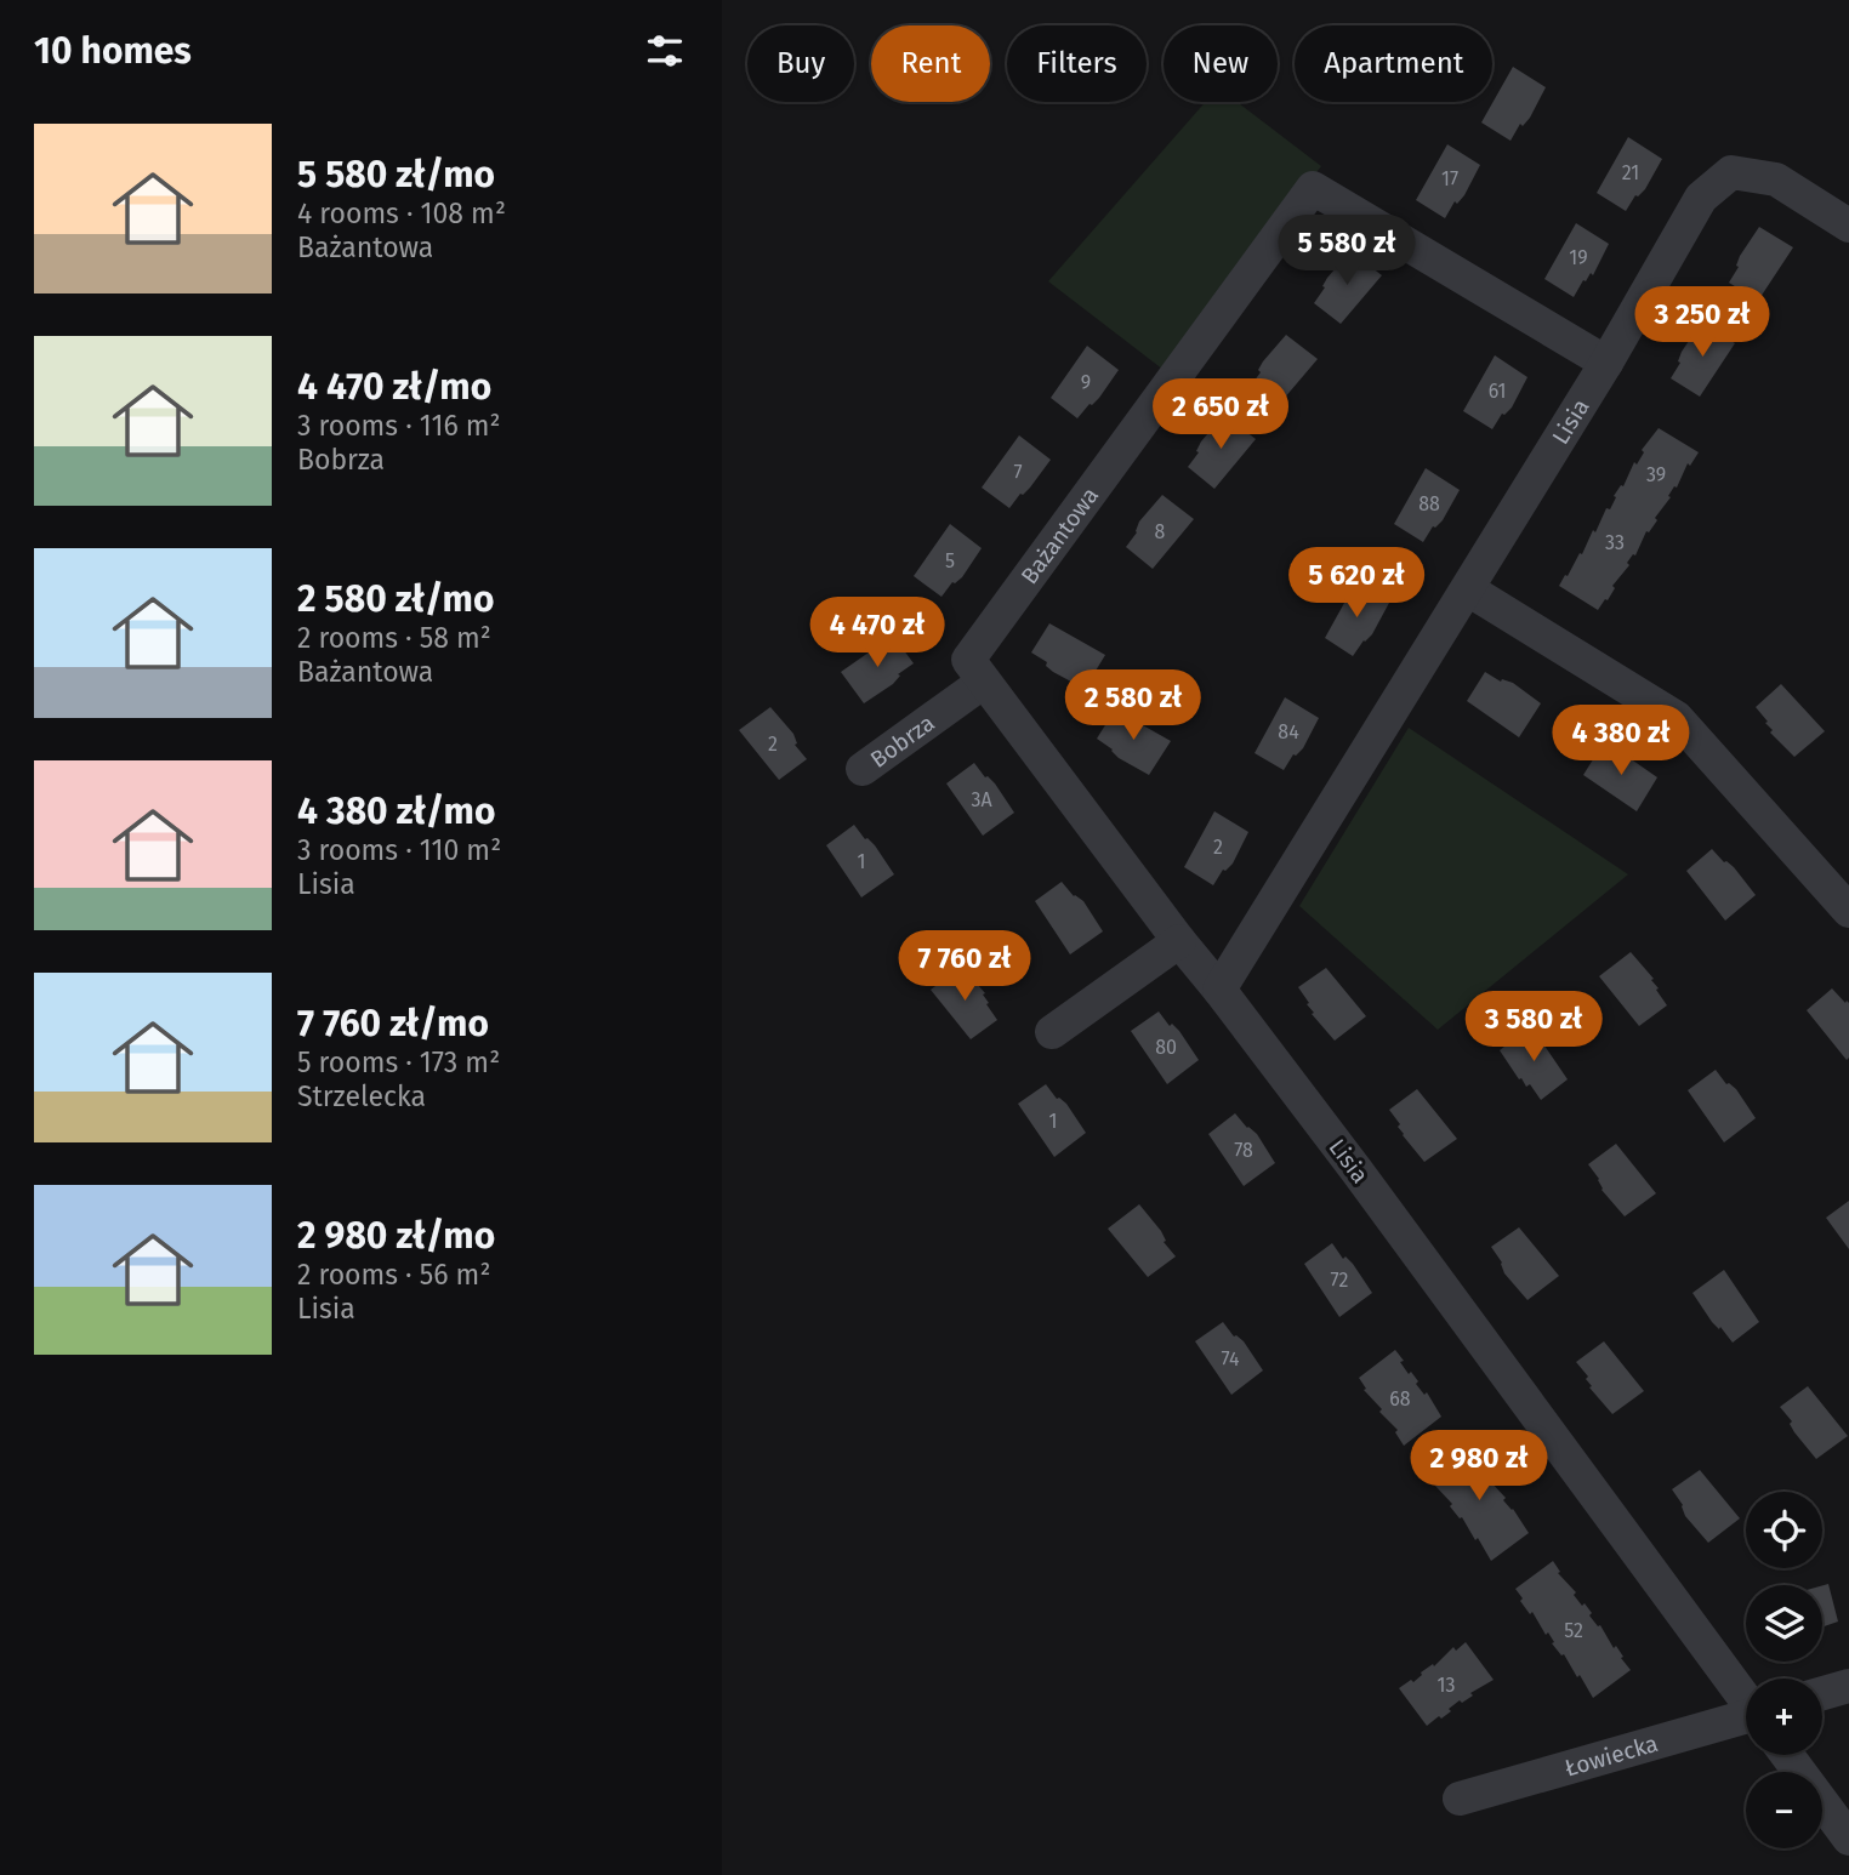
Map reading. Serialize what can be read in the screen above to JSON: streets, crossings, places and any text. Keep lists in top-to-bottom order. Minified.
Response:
{"streets":{"street":["Lisia","Bażantowa","Bobrza","Łowiecka"]},"crossings":[["Lisia","Bażantowa"],["Bażantowa","Bobrza"]],"house_numbers":["21","17","19","9","61","7","39","88","8","33","5","84","2","3A","2","1","80","1","78","72","74","68","52","13"],"page":{"heading":"10 homes","chip":["Buy","Rent","Filters","New","Apartment"],"list":[{"name":"5 580 zł/mo","note":"4 rooms · 108 m² · Bażantowa"},{"name":"4 470 zł/mo","note":"3 rooms · 116 m² · Bobrza"},{"name":"2 580 zł/mo","note":"2 rooms · 58 m² · Bażantowa"},{"name":"4 380 zł/mo","note":"3 rooms · 110 m² · Lisia"},{"name":"7 760 zł/mo","note":"5 rooms · 173 m² · Strzelecka"},{"name":"2 980 zł/mo","note":"2 rooms · 56 m² · Lisia"}],"price":["5 580 zł","3 250 zł","2 650 zł","5 620 zł","4 470 zł","2 580 zł","4 380 zł","7 760 zł","3 580 zł","2 980 zł"],"map_buttons":["+","−"]}}
